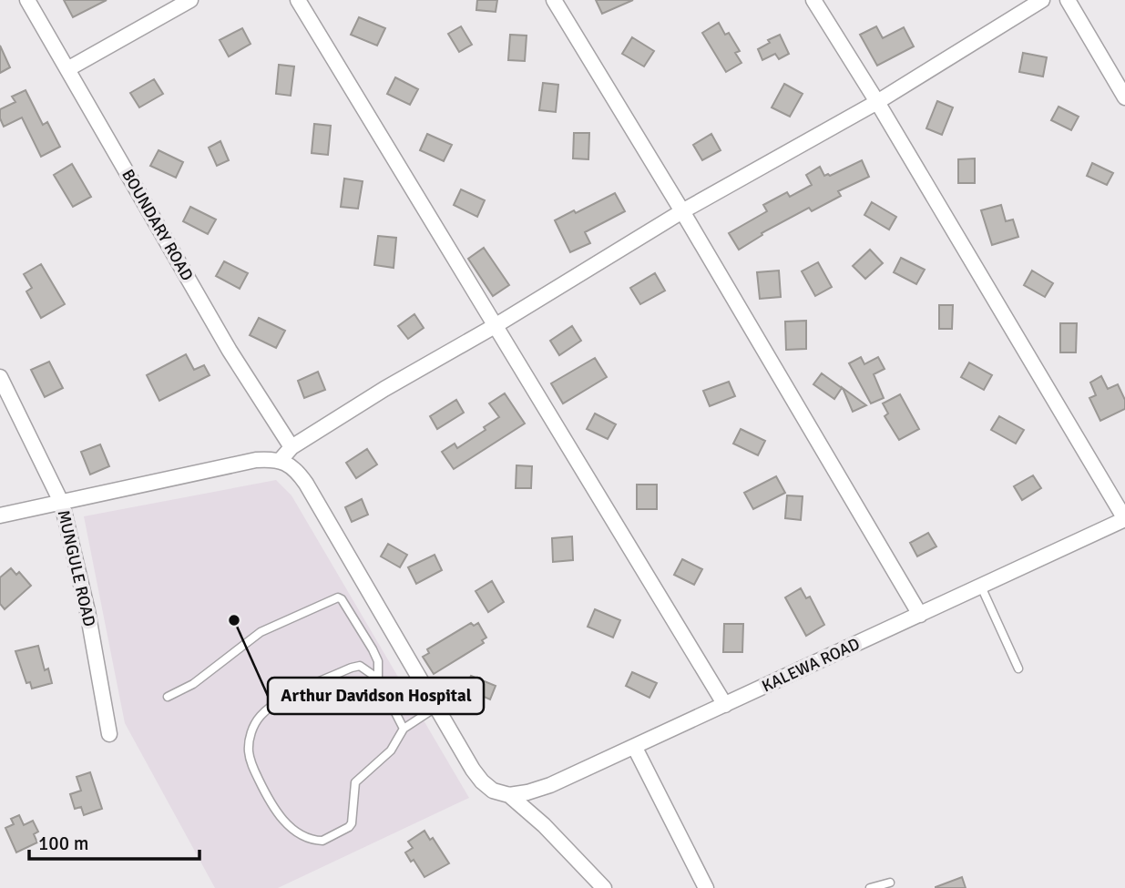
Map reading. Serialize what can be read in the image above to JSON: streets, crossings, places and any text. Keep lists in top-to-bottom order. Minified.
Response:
{"streets":{"street":["BOUNDARY ROAD","MUNGULE ROAD","KALEWA ROAD"]},"places":["Arthur Davidson Hospital"],"scale_bar":"100 m"}
